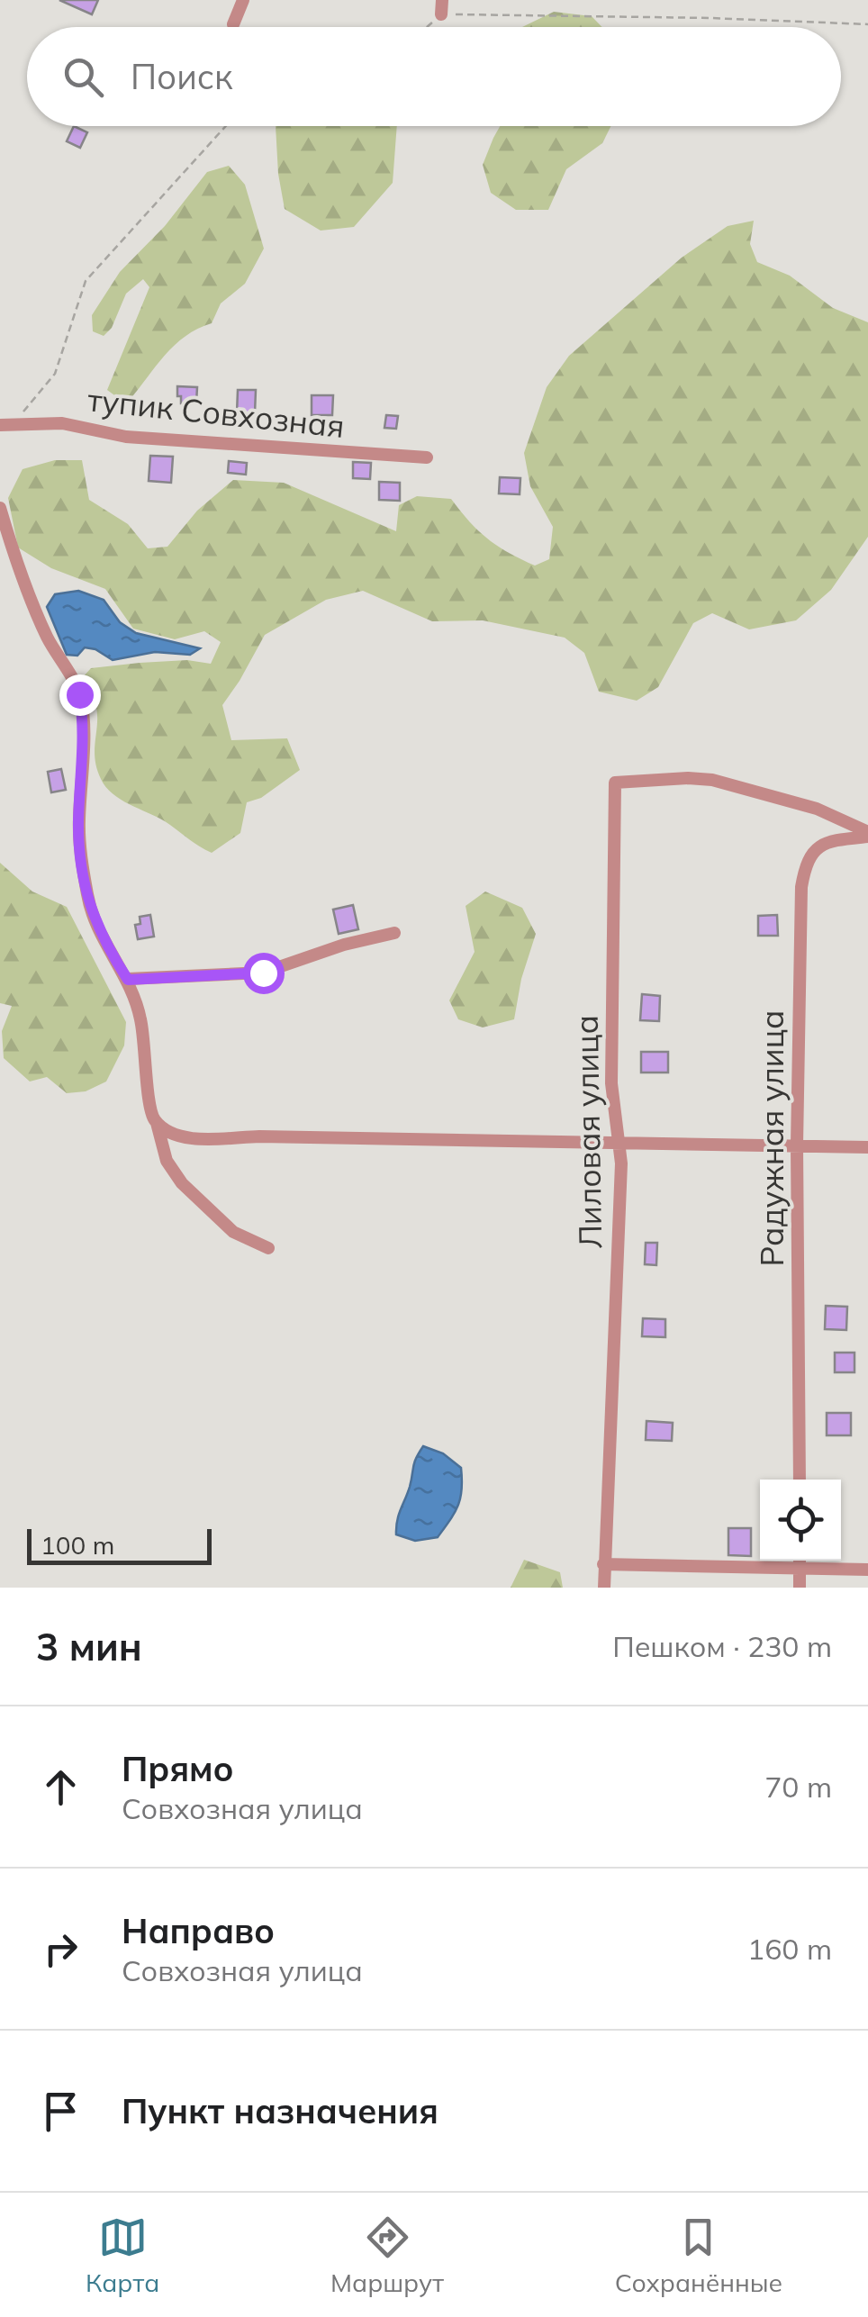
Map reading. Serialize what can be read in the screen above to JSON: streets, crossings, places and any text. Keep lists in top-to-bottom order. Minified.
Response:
{"streets":{"street":["тупик Совхозная","Лиловая улица","Радужная улица"]},"crossings":[["Лиловая улица","Радужная улица"]],"scale_bar":"100 m","page":{"search":"Поиск","scale":"100 m","heading":["3 мин","Пешком · 230 m"],"list":[["Прямо","Совхозная улица","70 m"],["Направо","Совхозная улица","160 m"],"Пункт назначения"],"nav":["Карта","Маршрут","Сохранённые"]}}
